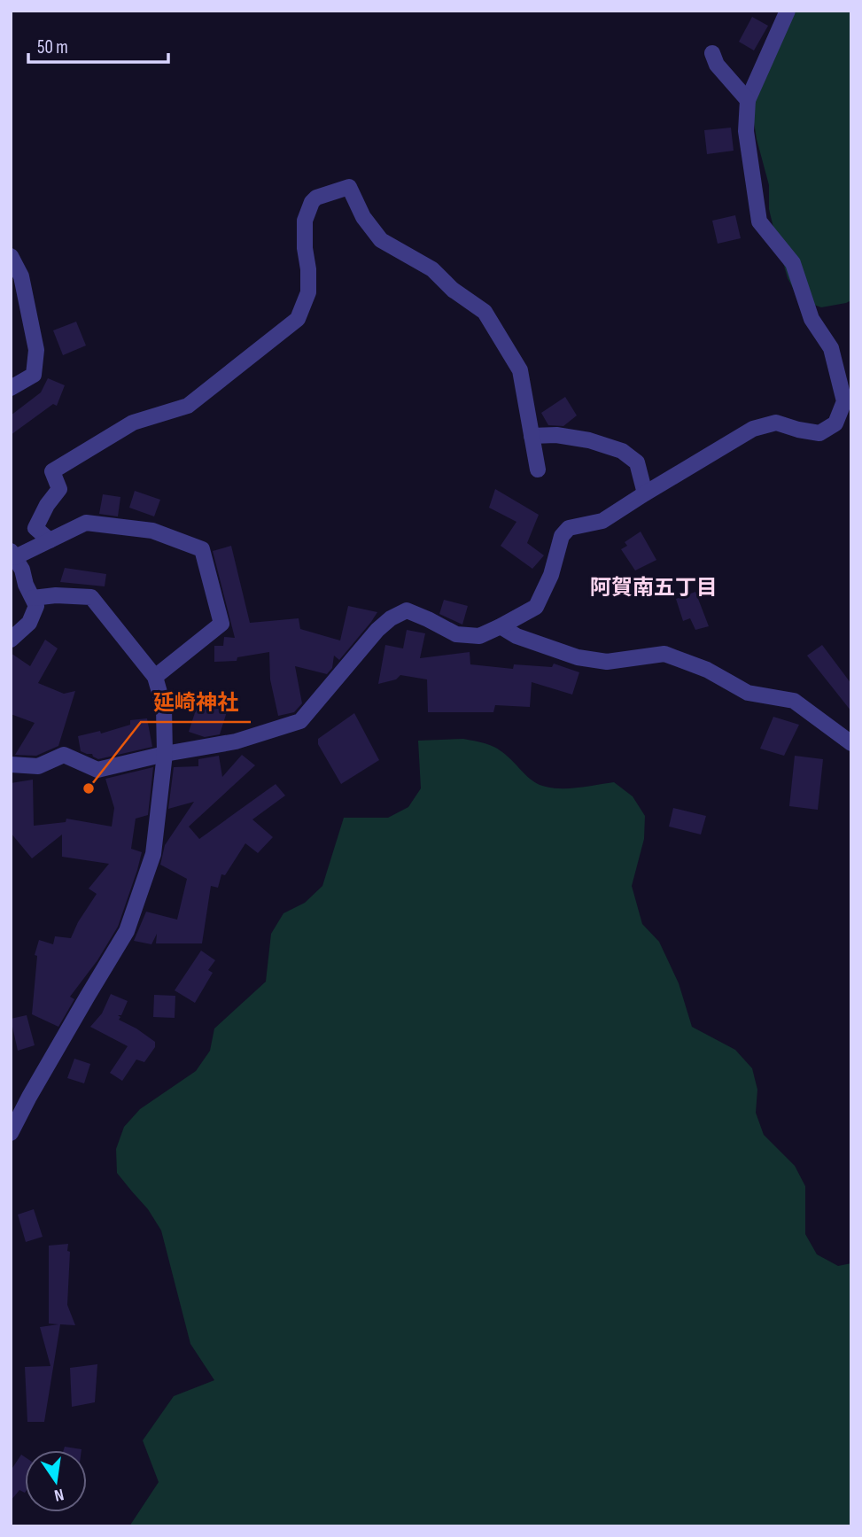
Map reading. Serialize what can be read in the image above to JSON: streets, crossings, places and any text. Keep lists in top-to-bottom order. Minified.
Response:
{"districts":["阿賀南五丁目"],"places":["延崎神社"],"scale_bar":"50 m","north":"bottom"}
